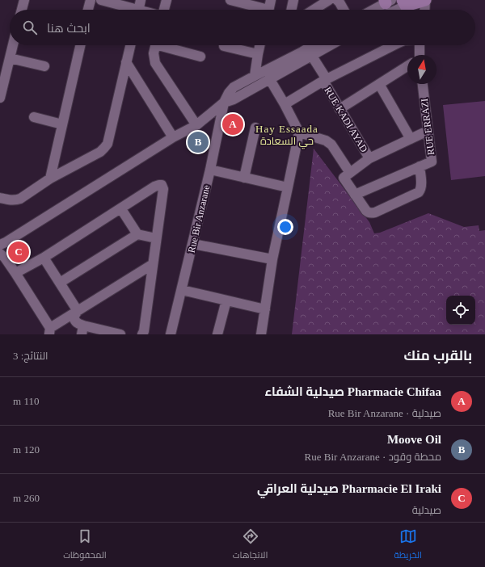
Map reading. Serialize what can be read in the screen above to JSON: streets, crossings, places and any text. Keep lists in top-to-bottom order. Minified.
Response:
{"streets":{"street":["RUE KADI AYAD","RUE ERRAZI","Rue Bir Anzarane"]},"crossings":[["RUE KADI AYAD","RUE ERRAZI"]],"districts":["Hay Essaada حي السعادة"],"north":"top","page":{"search":"ابحث هنا","pins":["A","B","C"],"heading":["بالقرب منك","النتائج: 3"],"list":[{"mark":"A","name":"Pharmacie Chifaa صيدلية الشفاء","note":"صيدلية · Rue Bir Anzarane","value":"110 m"},{"mark":"B","name":"Moove Oil","note":"محطة وقود · Rue Bir Anzarane","value":"120 m"},{"mark":"C","name":"Pharmacie El Iraki صيدلية العراقي","note":"صيدلية","value":"260 m"}],"nav":["الخريطة","الاتجاهات","المحفوظات"]}}
